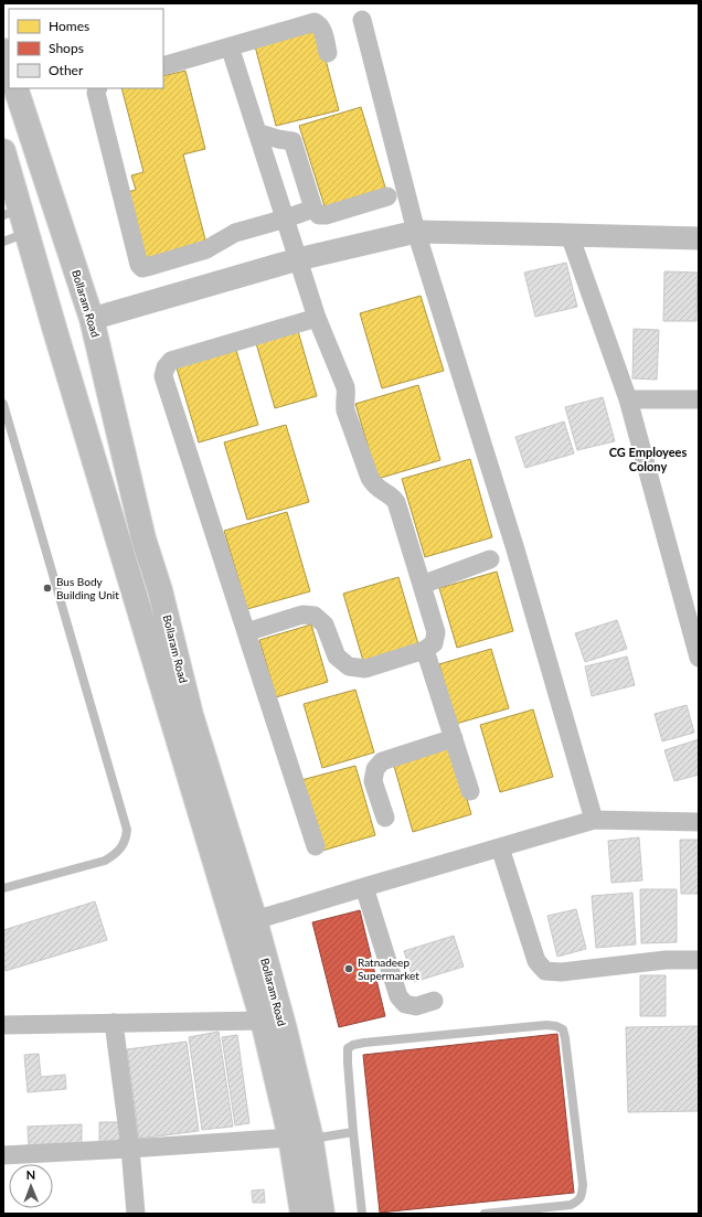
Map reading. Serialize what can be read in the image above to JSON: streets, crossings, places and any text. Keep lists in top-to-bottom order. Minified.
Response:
{"streets":{"main road":["Bollaram Road"]},"districts":["CG Employees Colony"],"places":["Bus Body Building Unit","Ratnadeep Supermarket"],"legend":["Homes","Shops","Other"],"north":"top"}
